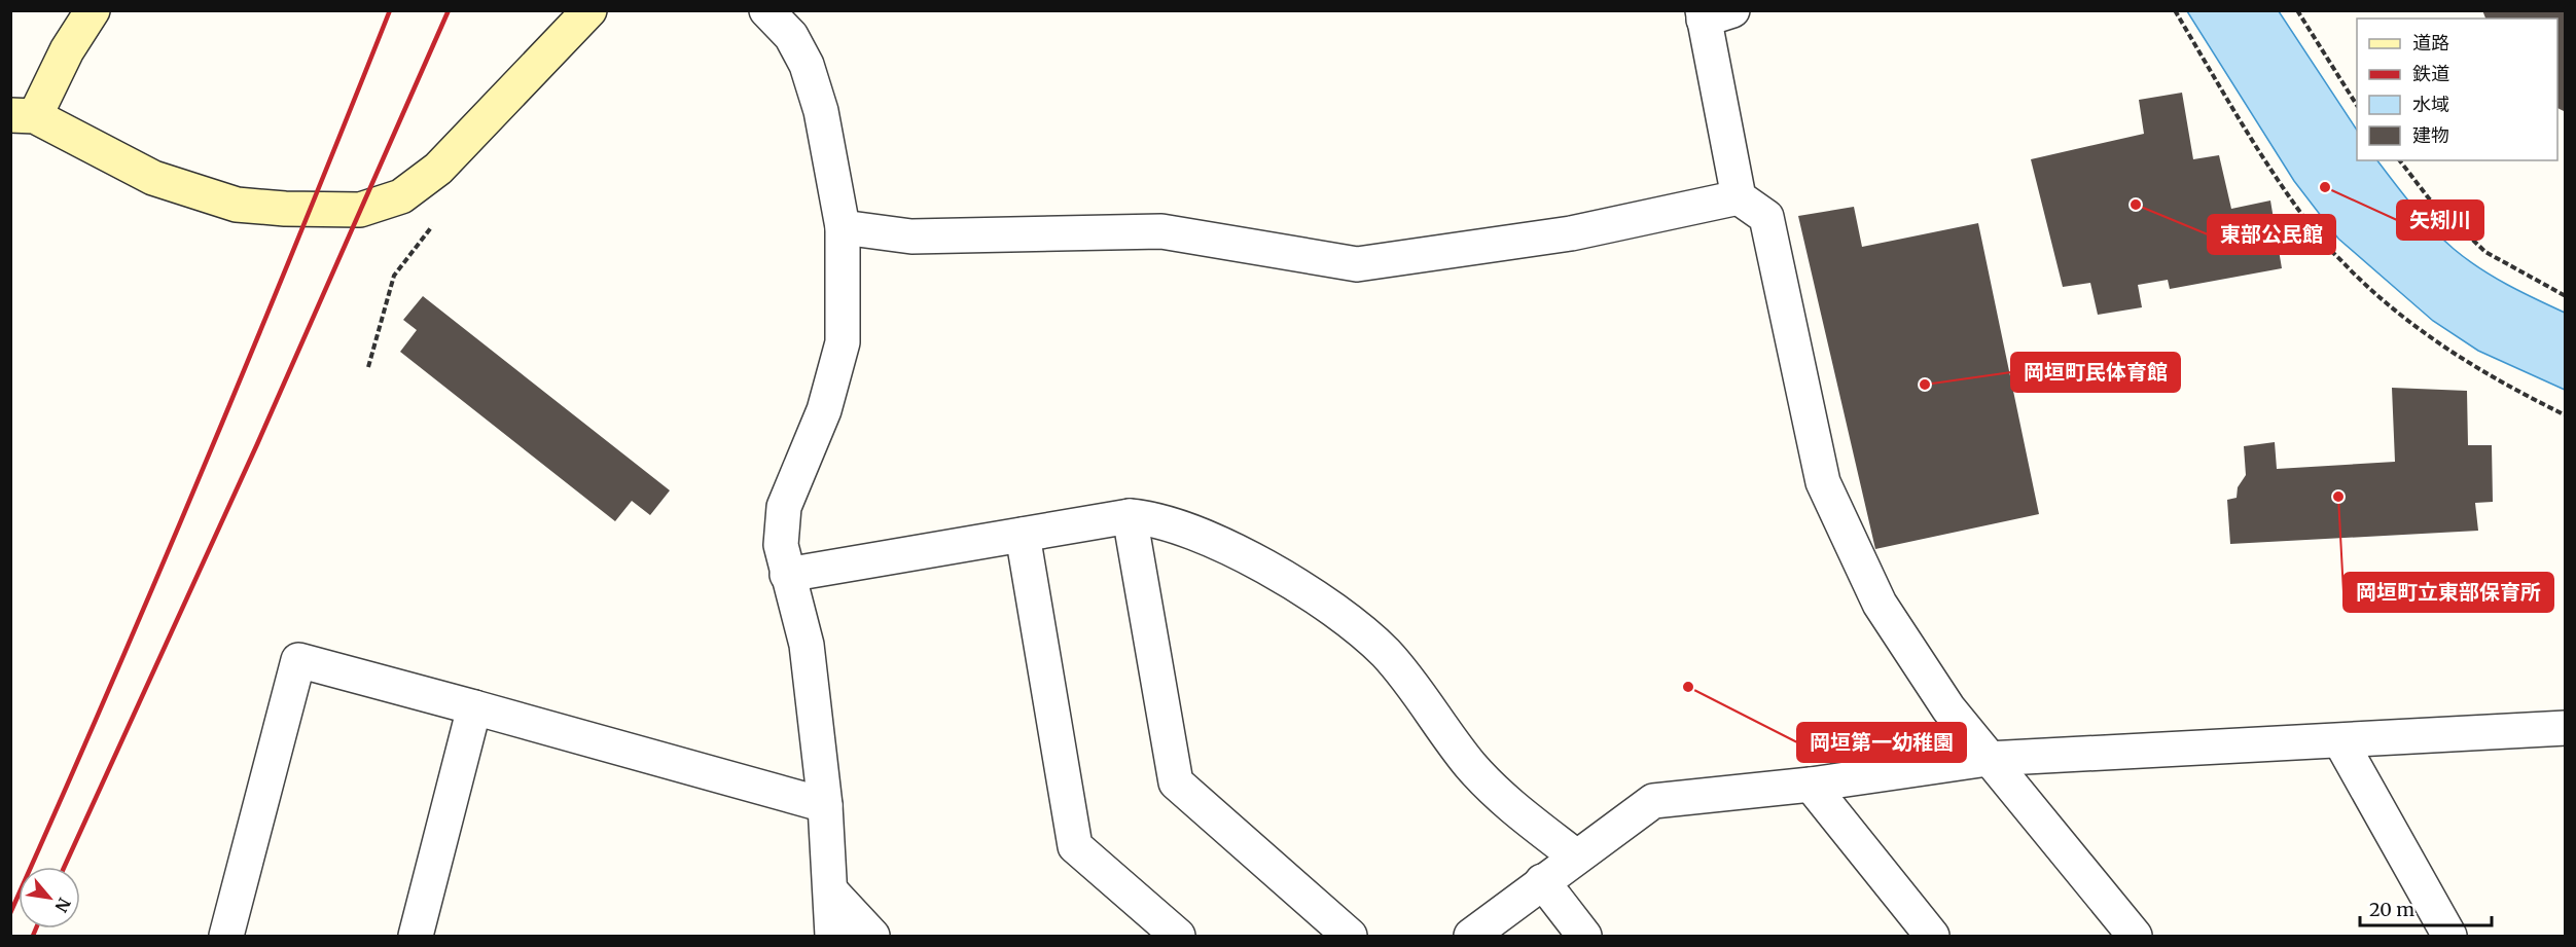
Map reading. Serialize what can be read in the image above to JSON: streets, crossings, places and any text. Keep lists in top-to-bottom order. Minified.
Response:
{"places":["矢矧川","東部公民館","岡垣町民体育館","岡垣町立東部保育所","岡垣第一幼稚園"],"legend":["道路","鉄道","水域","建物"],"scale_bar":"20 m","north":"bottom right"}
